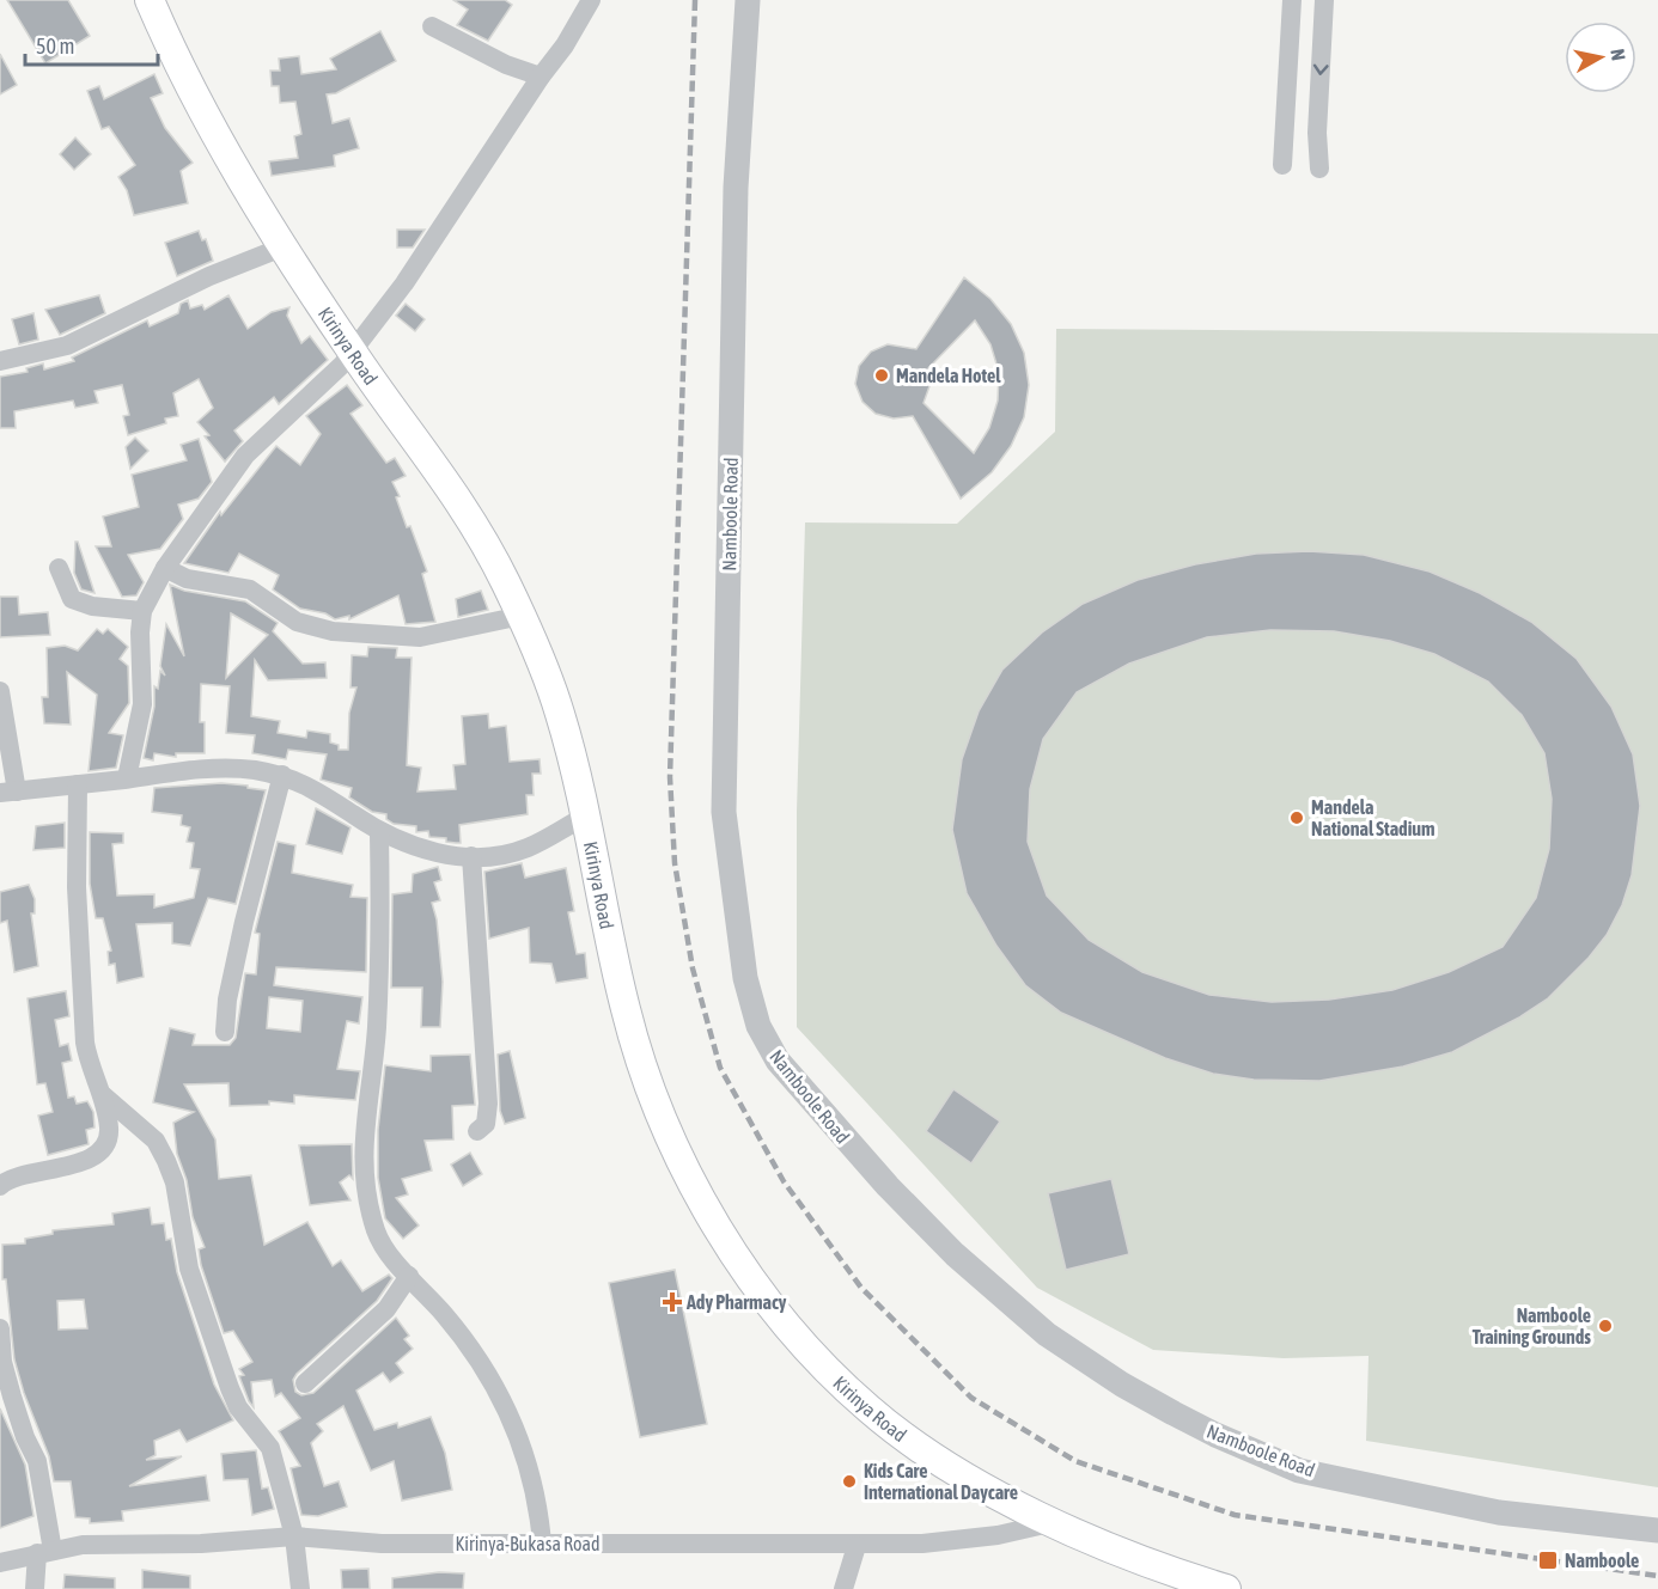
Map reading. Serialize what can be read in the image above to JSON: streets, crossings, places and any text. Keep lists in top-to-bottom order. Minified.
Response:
{"streets":{"main road":["Kirinya Road"],"street":["Namboole Road","Kirinya-Bukasa Road"]},"crossings":[["Kirinya Road","Kirinya-Bukasa Road"]],"places":{"other":["Mandela Hotel","Mandela National Stadium","Namboole Training Grounds","Kids Care International Daycare"],"health":["Ady Pharmacy"],"transit":["Namboole"]},"scale_bar":"50 m","north":"right"}
